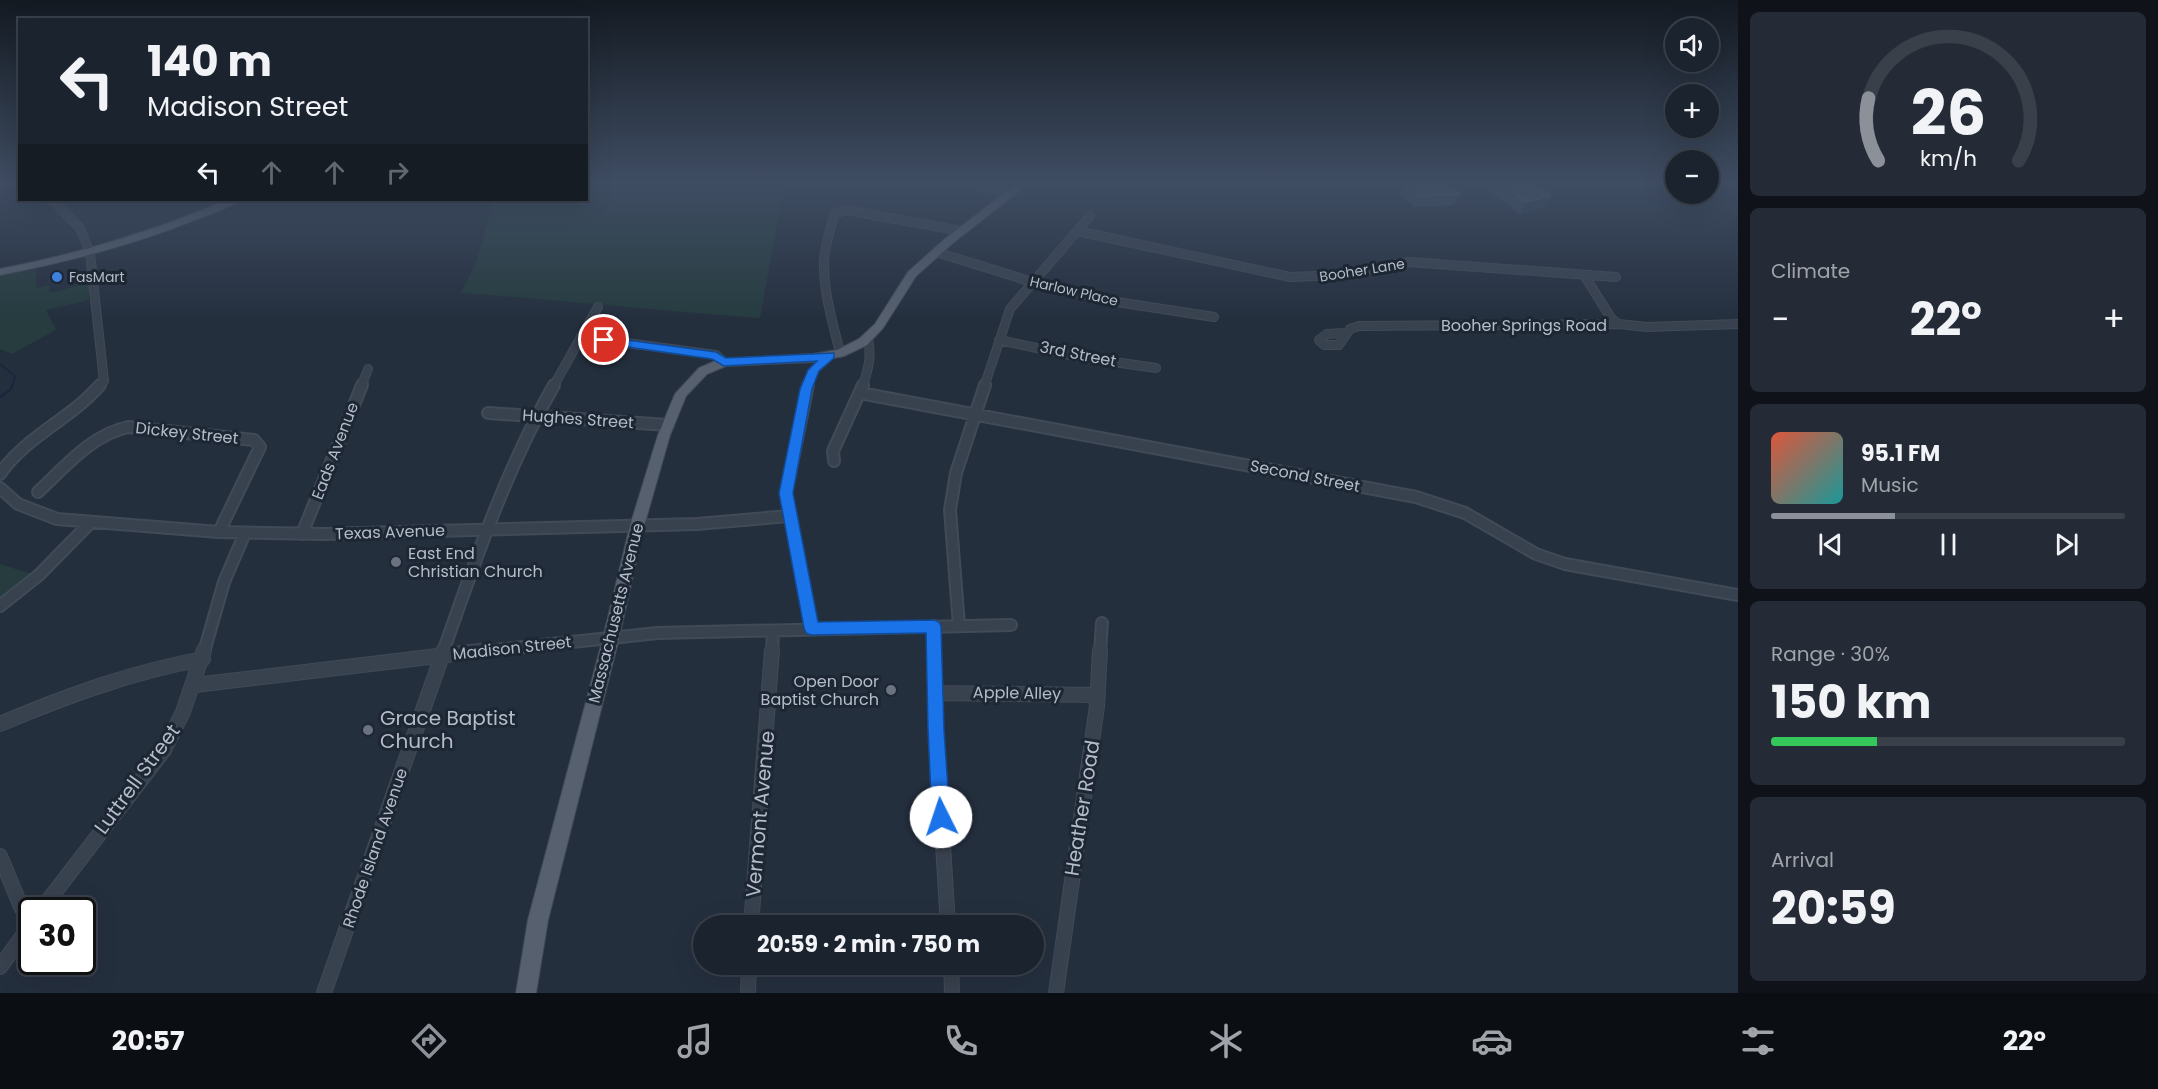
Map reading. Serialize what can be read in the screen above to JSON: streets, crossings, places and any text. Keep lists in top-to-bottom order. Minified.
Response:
{"streets":{"main road":["Massachusetts Avenue"],"street":["Booher Lane","Harlow Place","Booher Springs Road","3rd Street","Hughes Street","Dickey Street","Eads Avenue","Second Street","Texas Avenue","Madison Street","Apple Alley","Luttrell Street","Heather Road","Vermont Avenue","Rhode Island Avenue"]},"crossings":[["Hughes Street","Massachusetts Avenue"],["Hughes Street","Rhode Island Avenue"],["Dickey Street","Texas Avenue"],["Eads Avenue","Texas Avenue"],["Texas Avenue","Massachusetts Avenue"],["Texas Avenue","Luttrell Street"],["Texas Avenue","Rhode Island Avenue"],["Massachusetts Avenue","Madison Street"],["Madison Street","Luttrell Street"],["Madison Street","Vermont Avenue"],["Madison Street","Rhode Island Avenue"],["Apple Alley","Heather Road"]],"places":["FasMart","East End Christian Church","Open Door Baptist Church","Grace Baptist Church"],"page":{"map_buttons":["+","−"],"turn":["140 m","Madison Street"],"tile":["Climate",["Range · 30%","150 km"],["Arrival","20:59"]],"heat":["−","22°","+"],"song":["95.1 FM","Music"],"limit":"30","trip":"20:59 · 2 min · 750 m","tabs":["20:57","22°"],"gauge":["26","km/h"]}}
